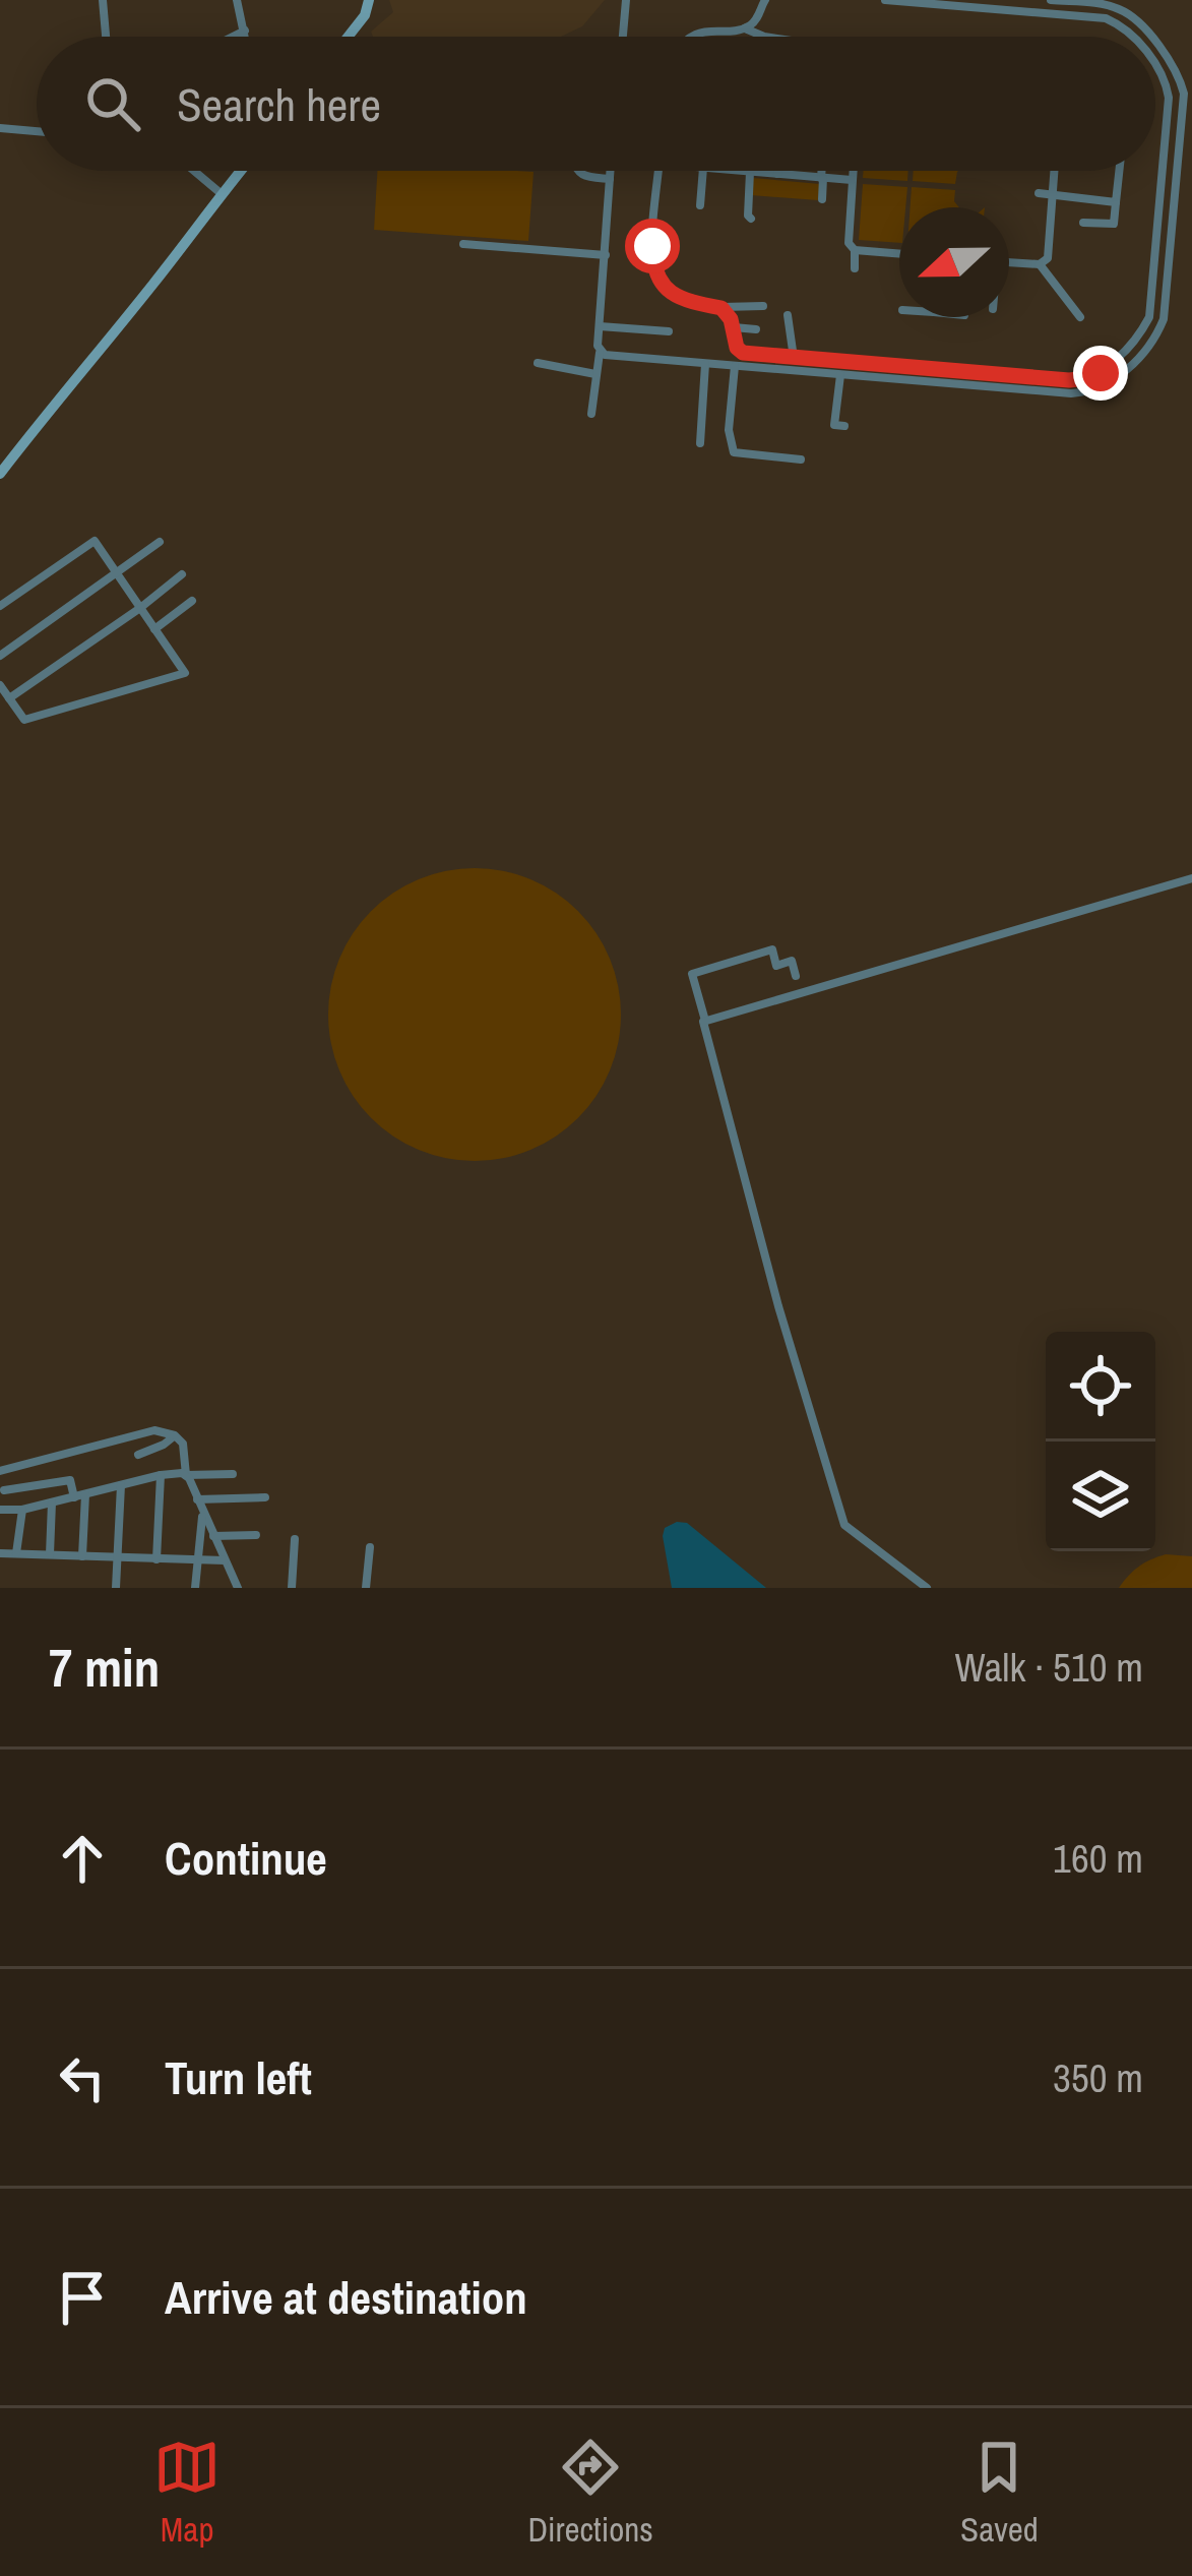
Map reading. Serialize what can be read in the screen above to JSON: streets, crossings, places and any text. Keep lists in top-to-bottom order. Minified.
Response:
{"north":"left","page":{"search":"Search here","heading":["7 min","Walk · 510 m"],"list":[["Continue","160 m"],["Turn left","350 m"],"Arrive at destination"],"nav":["Map","Directions","Saved"]}}
